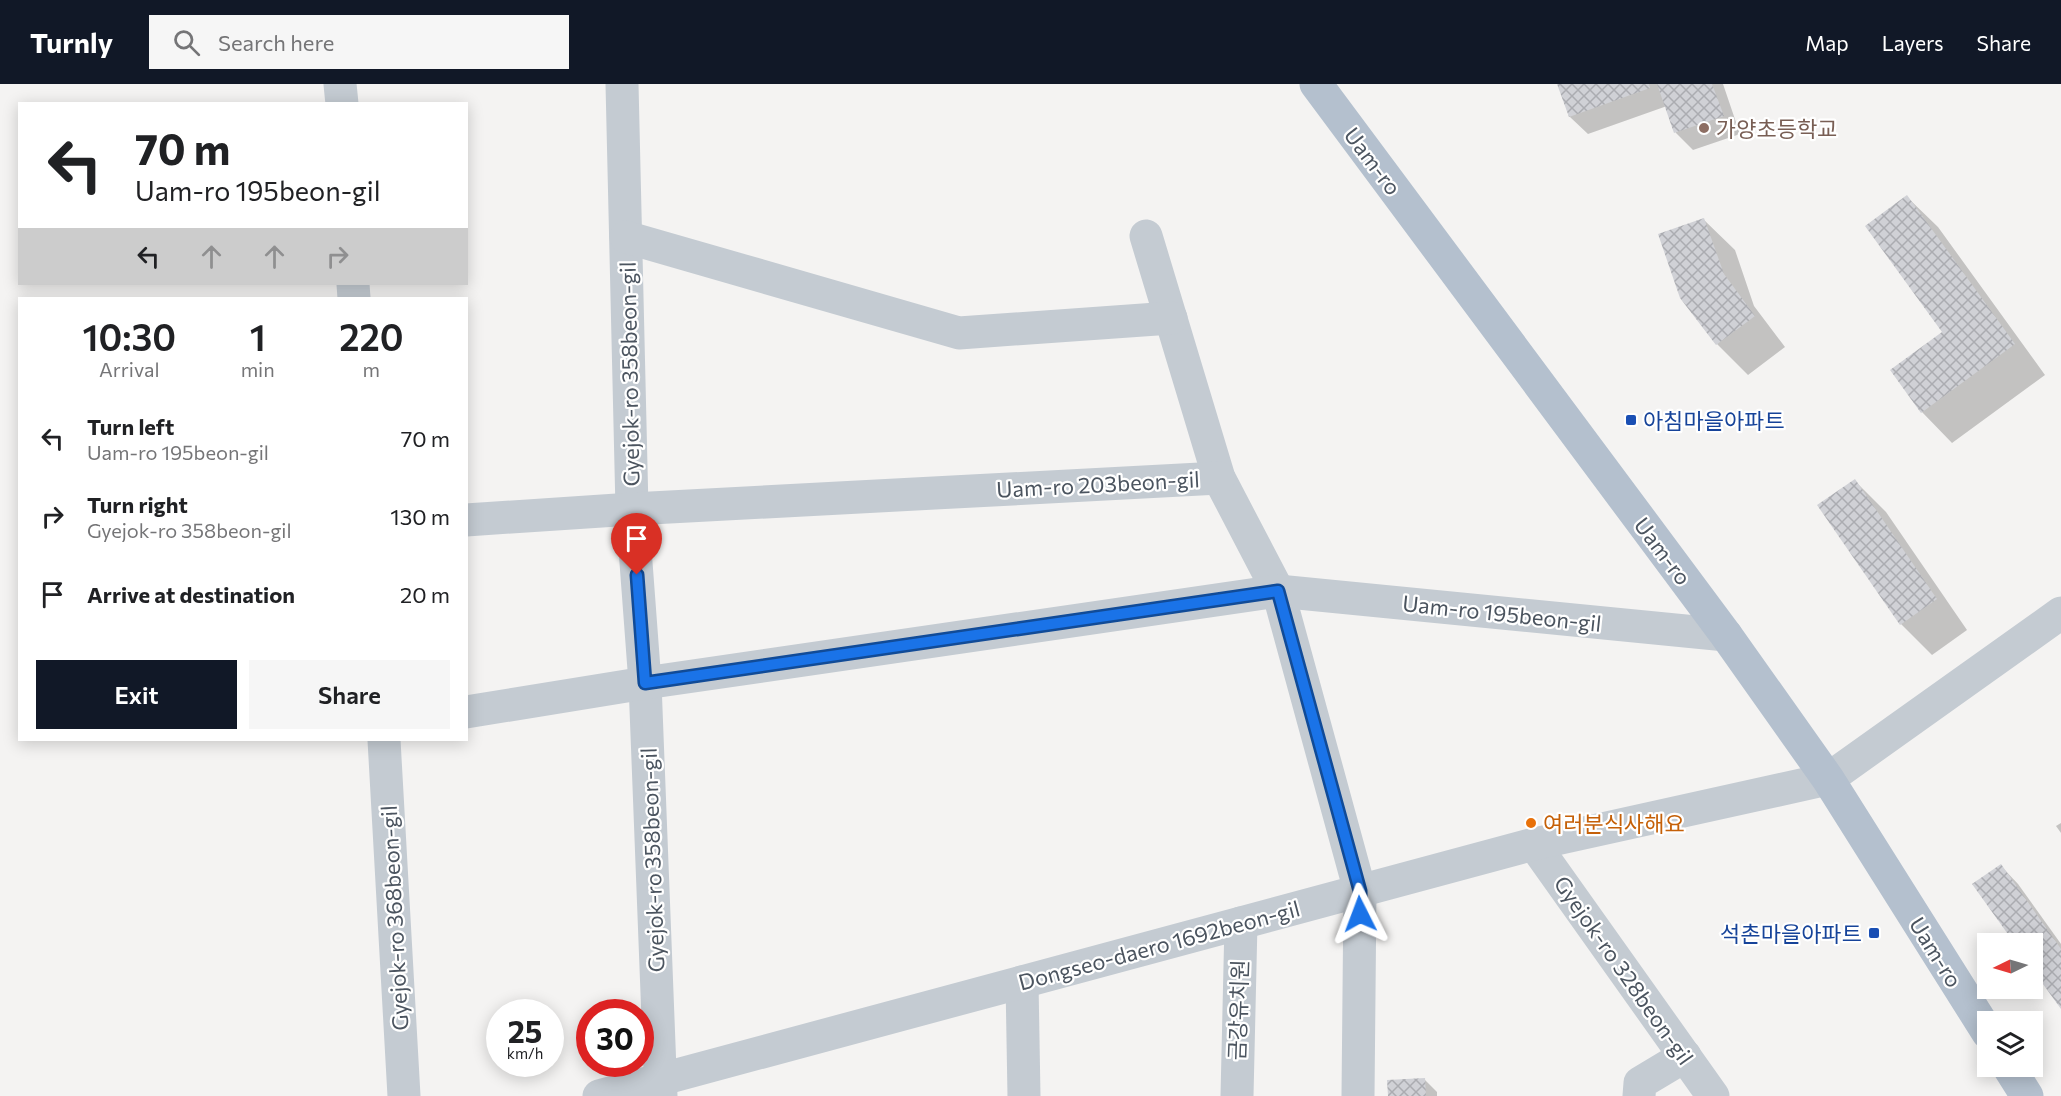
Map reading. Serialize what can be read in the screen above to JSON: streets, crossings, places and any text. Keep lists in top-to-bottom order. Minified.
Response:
{"streets":{"main road":["Uam-ro"],"street":["Gyejok-ro 358beon-gil","Uam-ro 203beon-gil","Uam-ro 195beon-gil","Gyejok-ro 368beon-gil","Dongseo-daero 1692beon-gil","Gyejok-ro 328beon-gil","금강유치원"]},"crossings":[["Uam-ro","Uam-ro 195beon-gil"],["Uam-ro","Dongseo-daero 1692beon-gil"],["Gyejok-ro 358beon-gil","Uam-ro 203beon-gil"],["Gyejok-ro 358beon-gil","Uam-ro 195beon-gil"],["Gyejok-ro 358beon-gil","Dongseo-daero 1692beon-gil"],["Dongseo-daero 1692beon-gil","Gyejok-ro 328beon-gil"],["Dongseo-daero 1692beon-gil","금강유치원"]],"places":{"other":["가양초등학교","여러분식사해요"],"transit":["아침마을아파트","석촌마을아파트"]},"north":"left","page":{"header":"Turnly","search":"Search here","nav":["Map","Layers","Share"],"turn":["70 m","Uam-ro 195beon-gil"],"eta":["10:30","Arrival","1","min","220","m"],"list":[{"name":"Turn left","note":"Uam-ro 195beon-gil","value":"70 m"},{"name":"Turn right","note":"Gyejok-ro 358beon-gil","value":"130 m"},{"name":"Arrive at destination","value":"20 m"}],"buttons":["Exit","Share"],"speed":"25 km/h","limit":"30"}}
